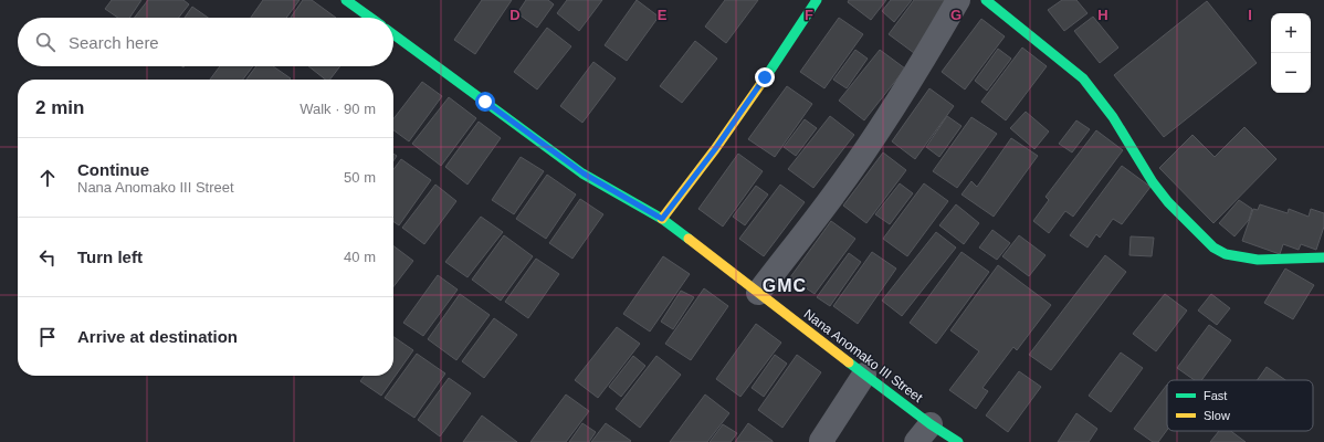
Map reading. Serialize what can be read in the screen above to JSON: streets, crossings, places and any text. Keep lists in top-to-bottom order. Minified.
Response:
{"streets":{"street":["Nana Anomako III Street"]},"districts":["GMC"],"legend":["Fast","Slow"],"page":{"map_buttons":["+","−"],"search":"Search here","heading":["2 min","Walk · 90 m"],"list":[["Continue","Nana Anomako III Street","50 m"],["Turn left","40 m"],"Arrive at destination"]},"grid":{"columns":["D","E","F","G","H","I"]}}
